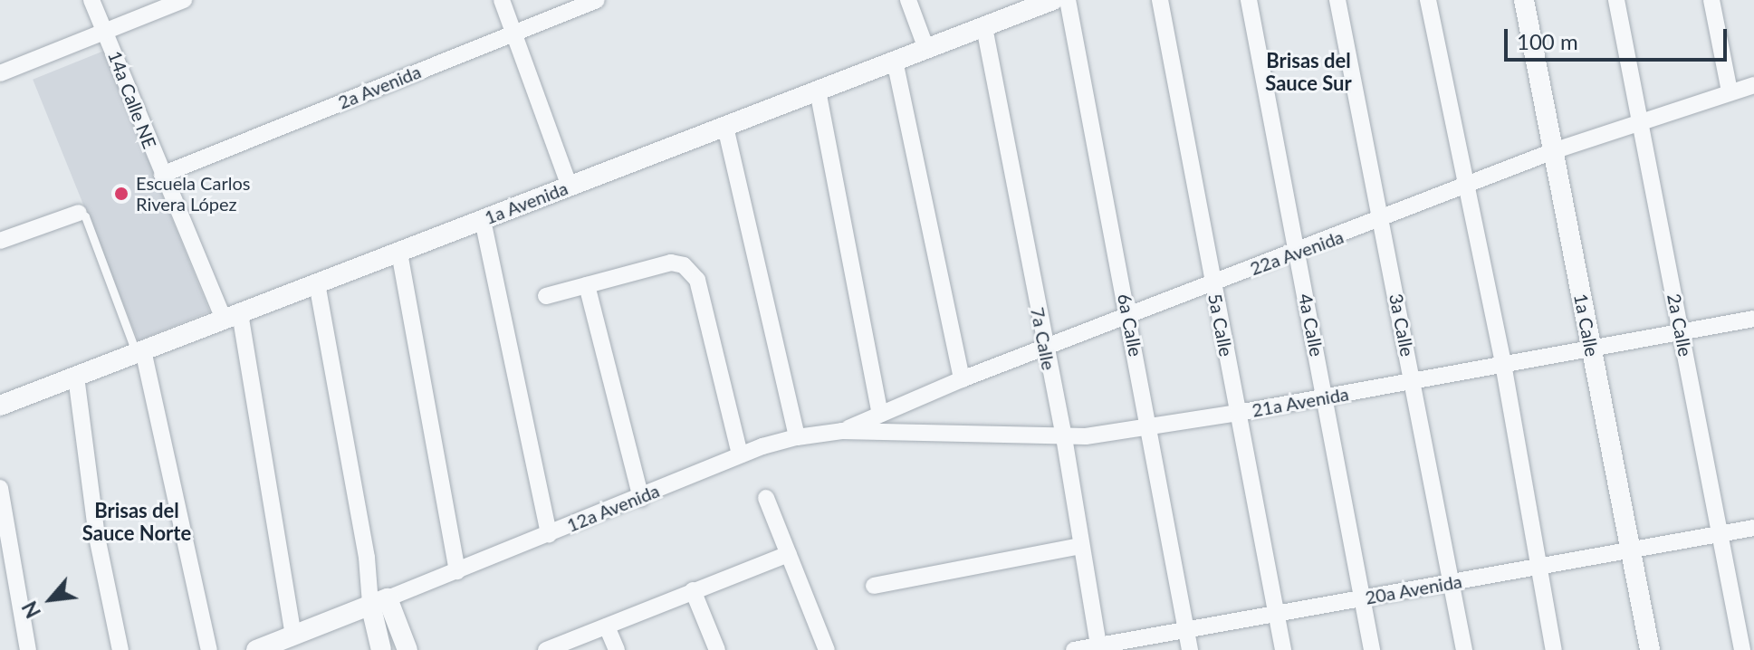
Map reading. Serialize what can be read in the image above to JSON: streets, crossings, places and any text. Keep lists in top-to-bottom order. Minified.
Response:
{"streets":{"street":["2a Avenida","14a Calle NE","1a Avenida","22a Avenida","6a Calle","5a Calle","4a Calle","3a Calle","1a Calle","2a Calle","7a Calle","21a Avenida","12a Avenida","20a Avenida"]},"crossings":[["2a Avenida","14a Calle NE"],["14a Calle NE","1a Avenida"],["14a Calle NE","12a Avenida"],["1a Avenida","7a Calle"],["22a Avenida","6a Calle"],["22a Avenida","5a Calle"],["22a Avenida","4a Calle"],["22a Avenida","3a Calle"],["22a Avenida","1a Calle"],["22a Avenida","2a Calle"],["22a Avenida","7a Calle"],["22a Avenida","21a Avenida"],["22a Avenida","12a Avenida"],["6a Calle","21a Avenida"],["6a Calle","20a Avenida"],["5a Calle","21a Avenida"],["5a Calle","20a Avenida"],["4a Calle","21a Avenida"],["4a Calle","20a Avenida"],["3a Calle","21a Avenida"],["3a Calle","20a Avenida"],["1a Calle","21a Avenida"],["1a Calle","20a Avenida"],["2a Calle","21a Avenida"],["2a Calle","20a Avenida"],["7a Calle","21a Avenida"],["7a Calle","20a Avenida"],["21a Avenida","12a Avenida"]],"districts":["Brisas del Sauce Sur","Brisas del Sauce Norte"],"places":["Escuela Carlos Rivera López"],"scale_bar":"100 m","north":"bottom left"}
